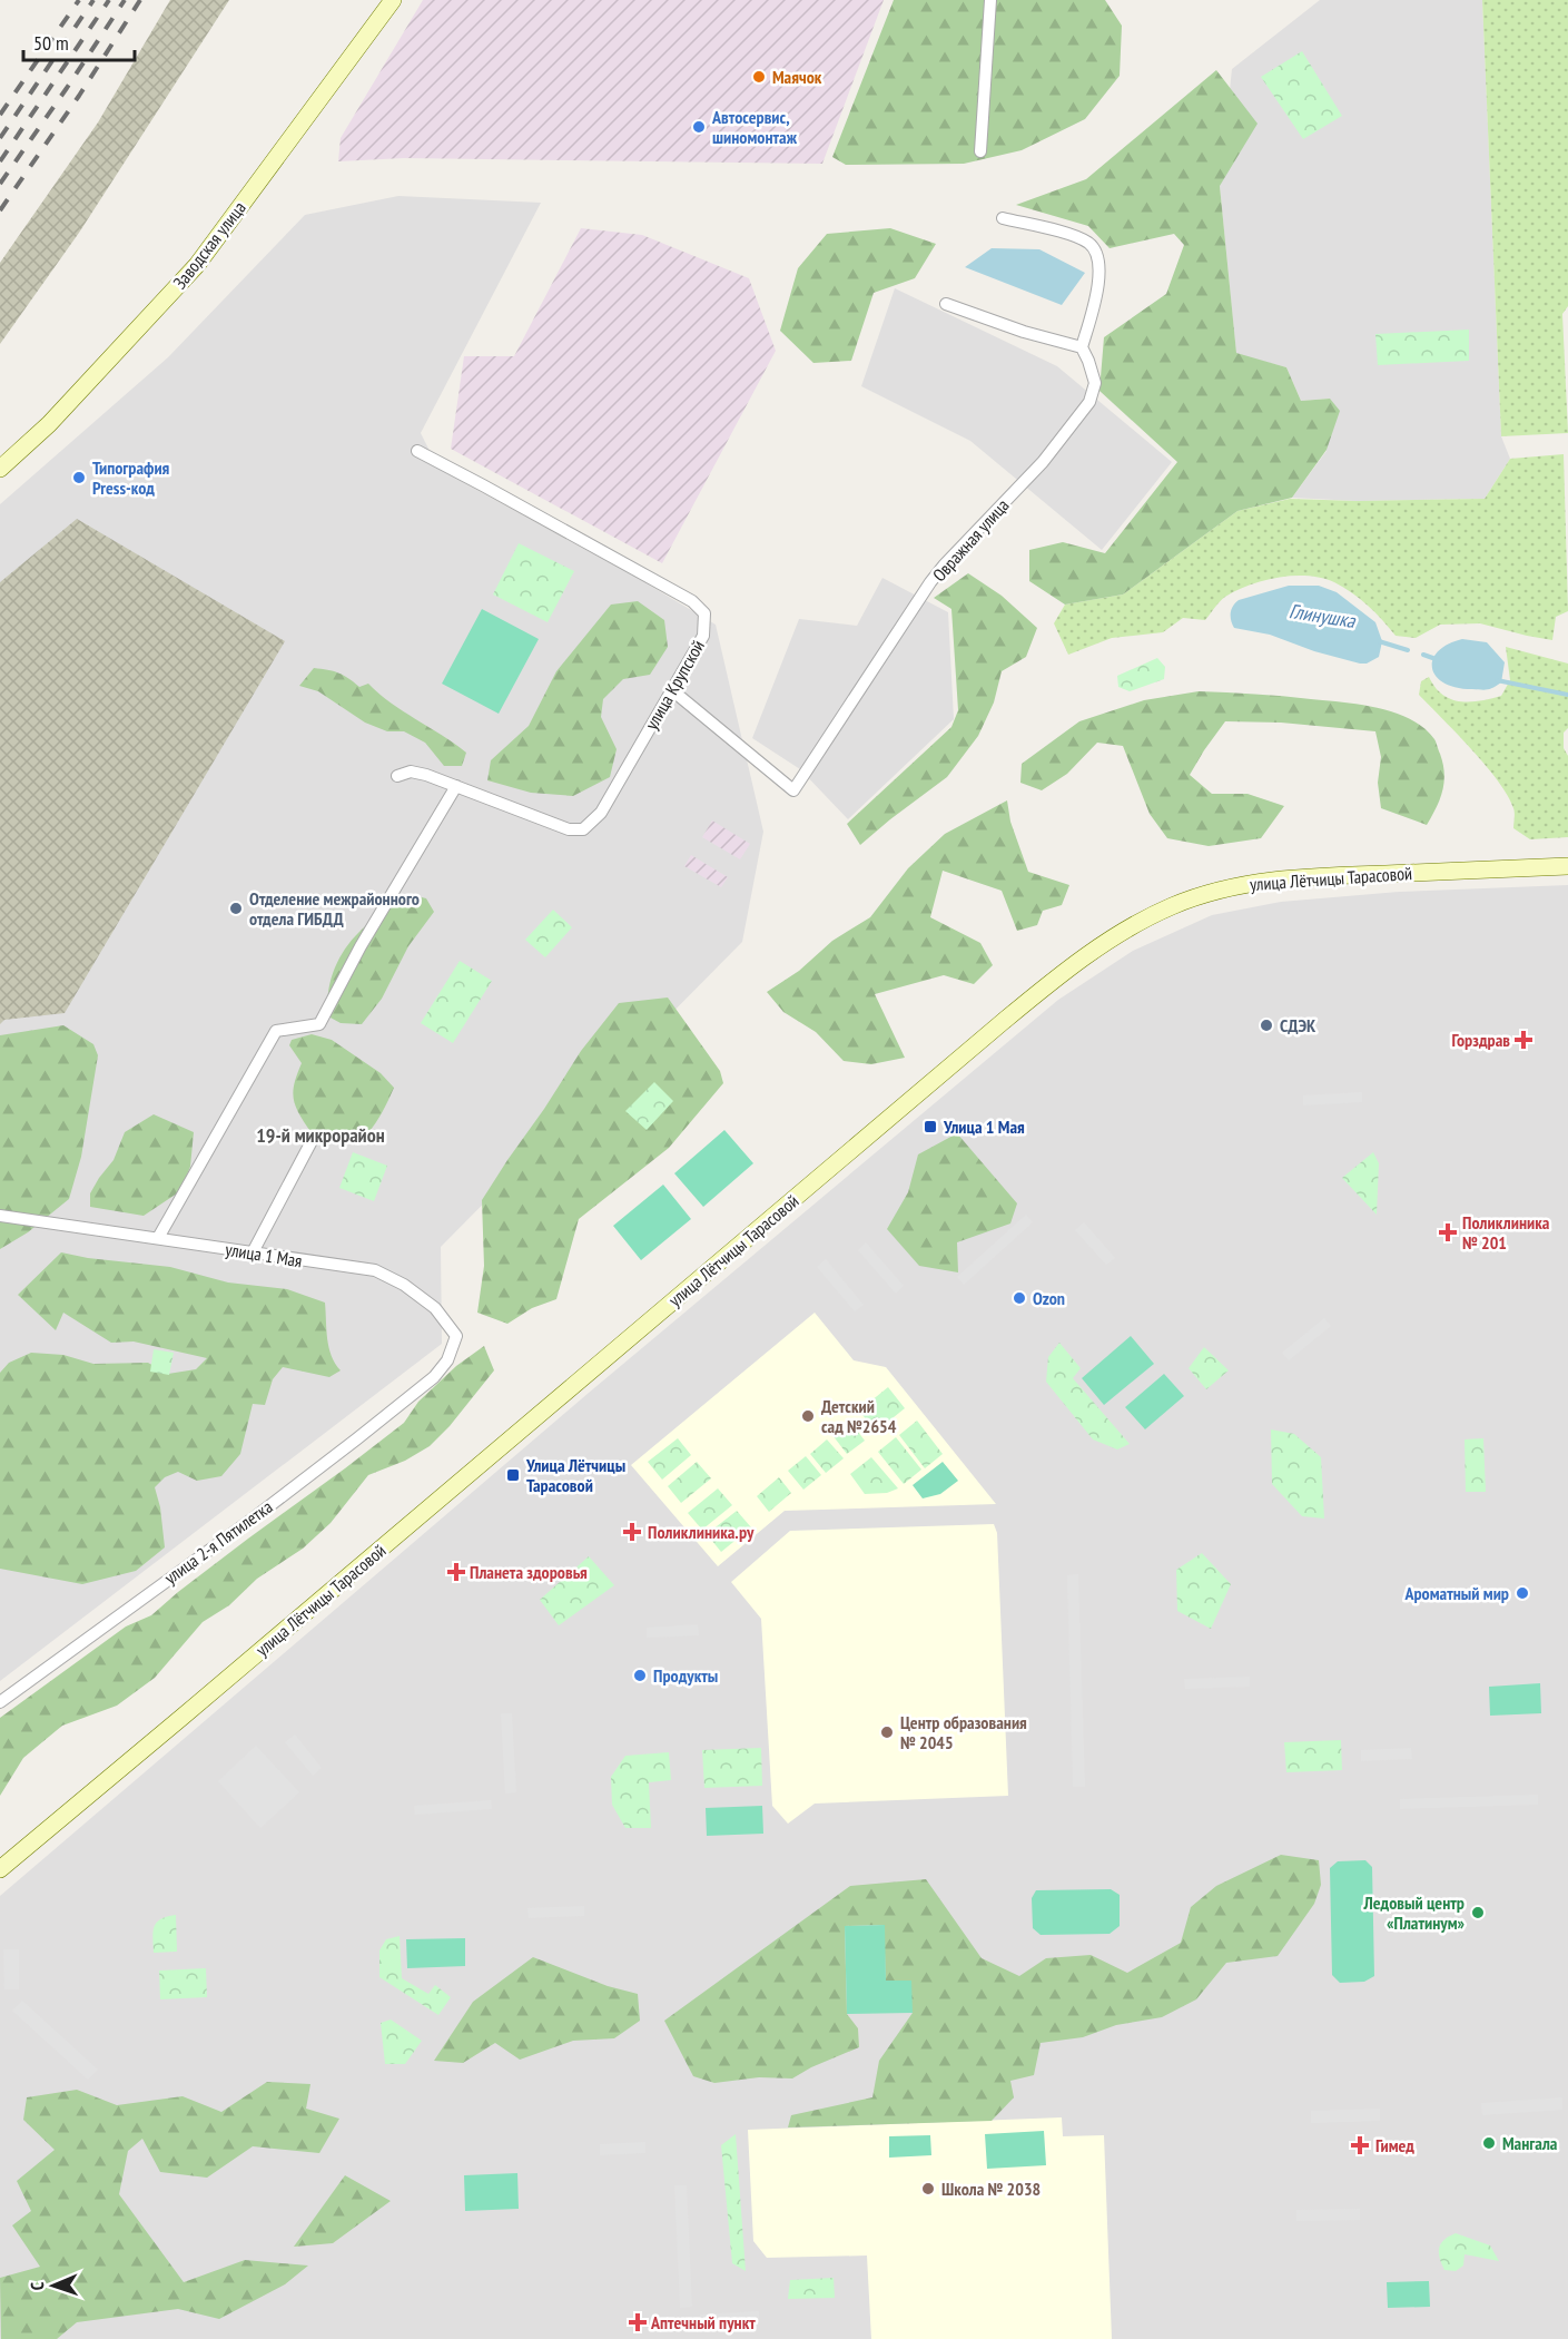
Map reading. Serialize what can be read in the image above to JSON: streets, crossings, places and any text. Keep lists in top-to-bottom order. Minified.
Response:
{"streets":{"main road":["Заводская улица","улица Лётчицы Тарасовой"],"street":["Овражная улица","улица Крупской","улица 1 Мая","улица 2-я Пятилетка"]},"crossings":[["Овражная улица","улица Крупской"],["улица 1 Мая","улица 2-я Пятилетка"]],"districts":["19-й микрорайон"],"water":["Глинушка"],"places":{"other":["Маячок","Автосервис, шиномонтаж","Типография Press-код","Отделение межрайонного отдела ГИБДД","СДЭК","Ozon","Детский сад №2654","Ароматный мир","Продукты","Центр образования № 2045","Ледовый центр «Платинум»","Мангала","Школа № 2038"],"health":["Горздрав","Поликлиника № 201","Поликлиника.ру","Планета здоровья","Гимед","Аптечный пункт"],"transit":["Улица 1 Мая","Улица Лётчицы Тарасовой"]},"scale_bar":"50 m","north":"left"}
